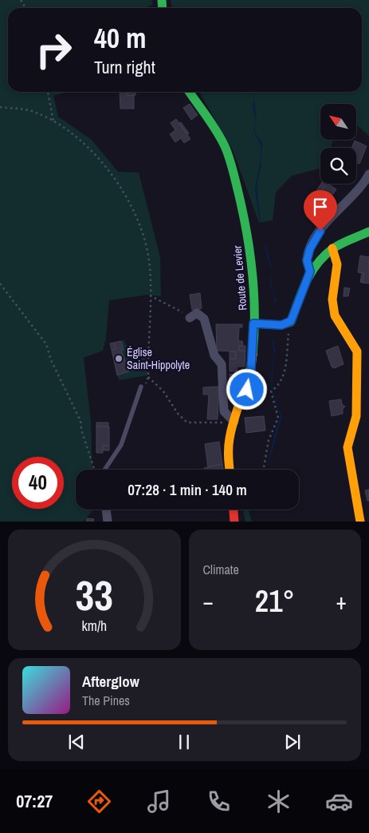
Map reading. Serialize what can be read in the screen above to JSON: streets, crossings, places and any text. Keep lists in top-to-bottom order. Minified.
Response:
{"streets":{"street":["Route de Levier"]},"places":["Église Saint-Hippolyte"],"north":"top left","page":{"turn":["40 m","Turn right"],"limit":"40","trip":"07:28 · 1 min · 140 m","tile":"Climate","heat":["−","21°","+"],"song":["Afterglow","The Pines"],"tabs":"07:27","gauge":["33","km/h"]}}
